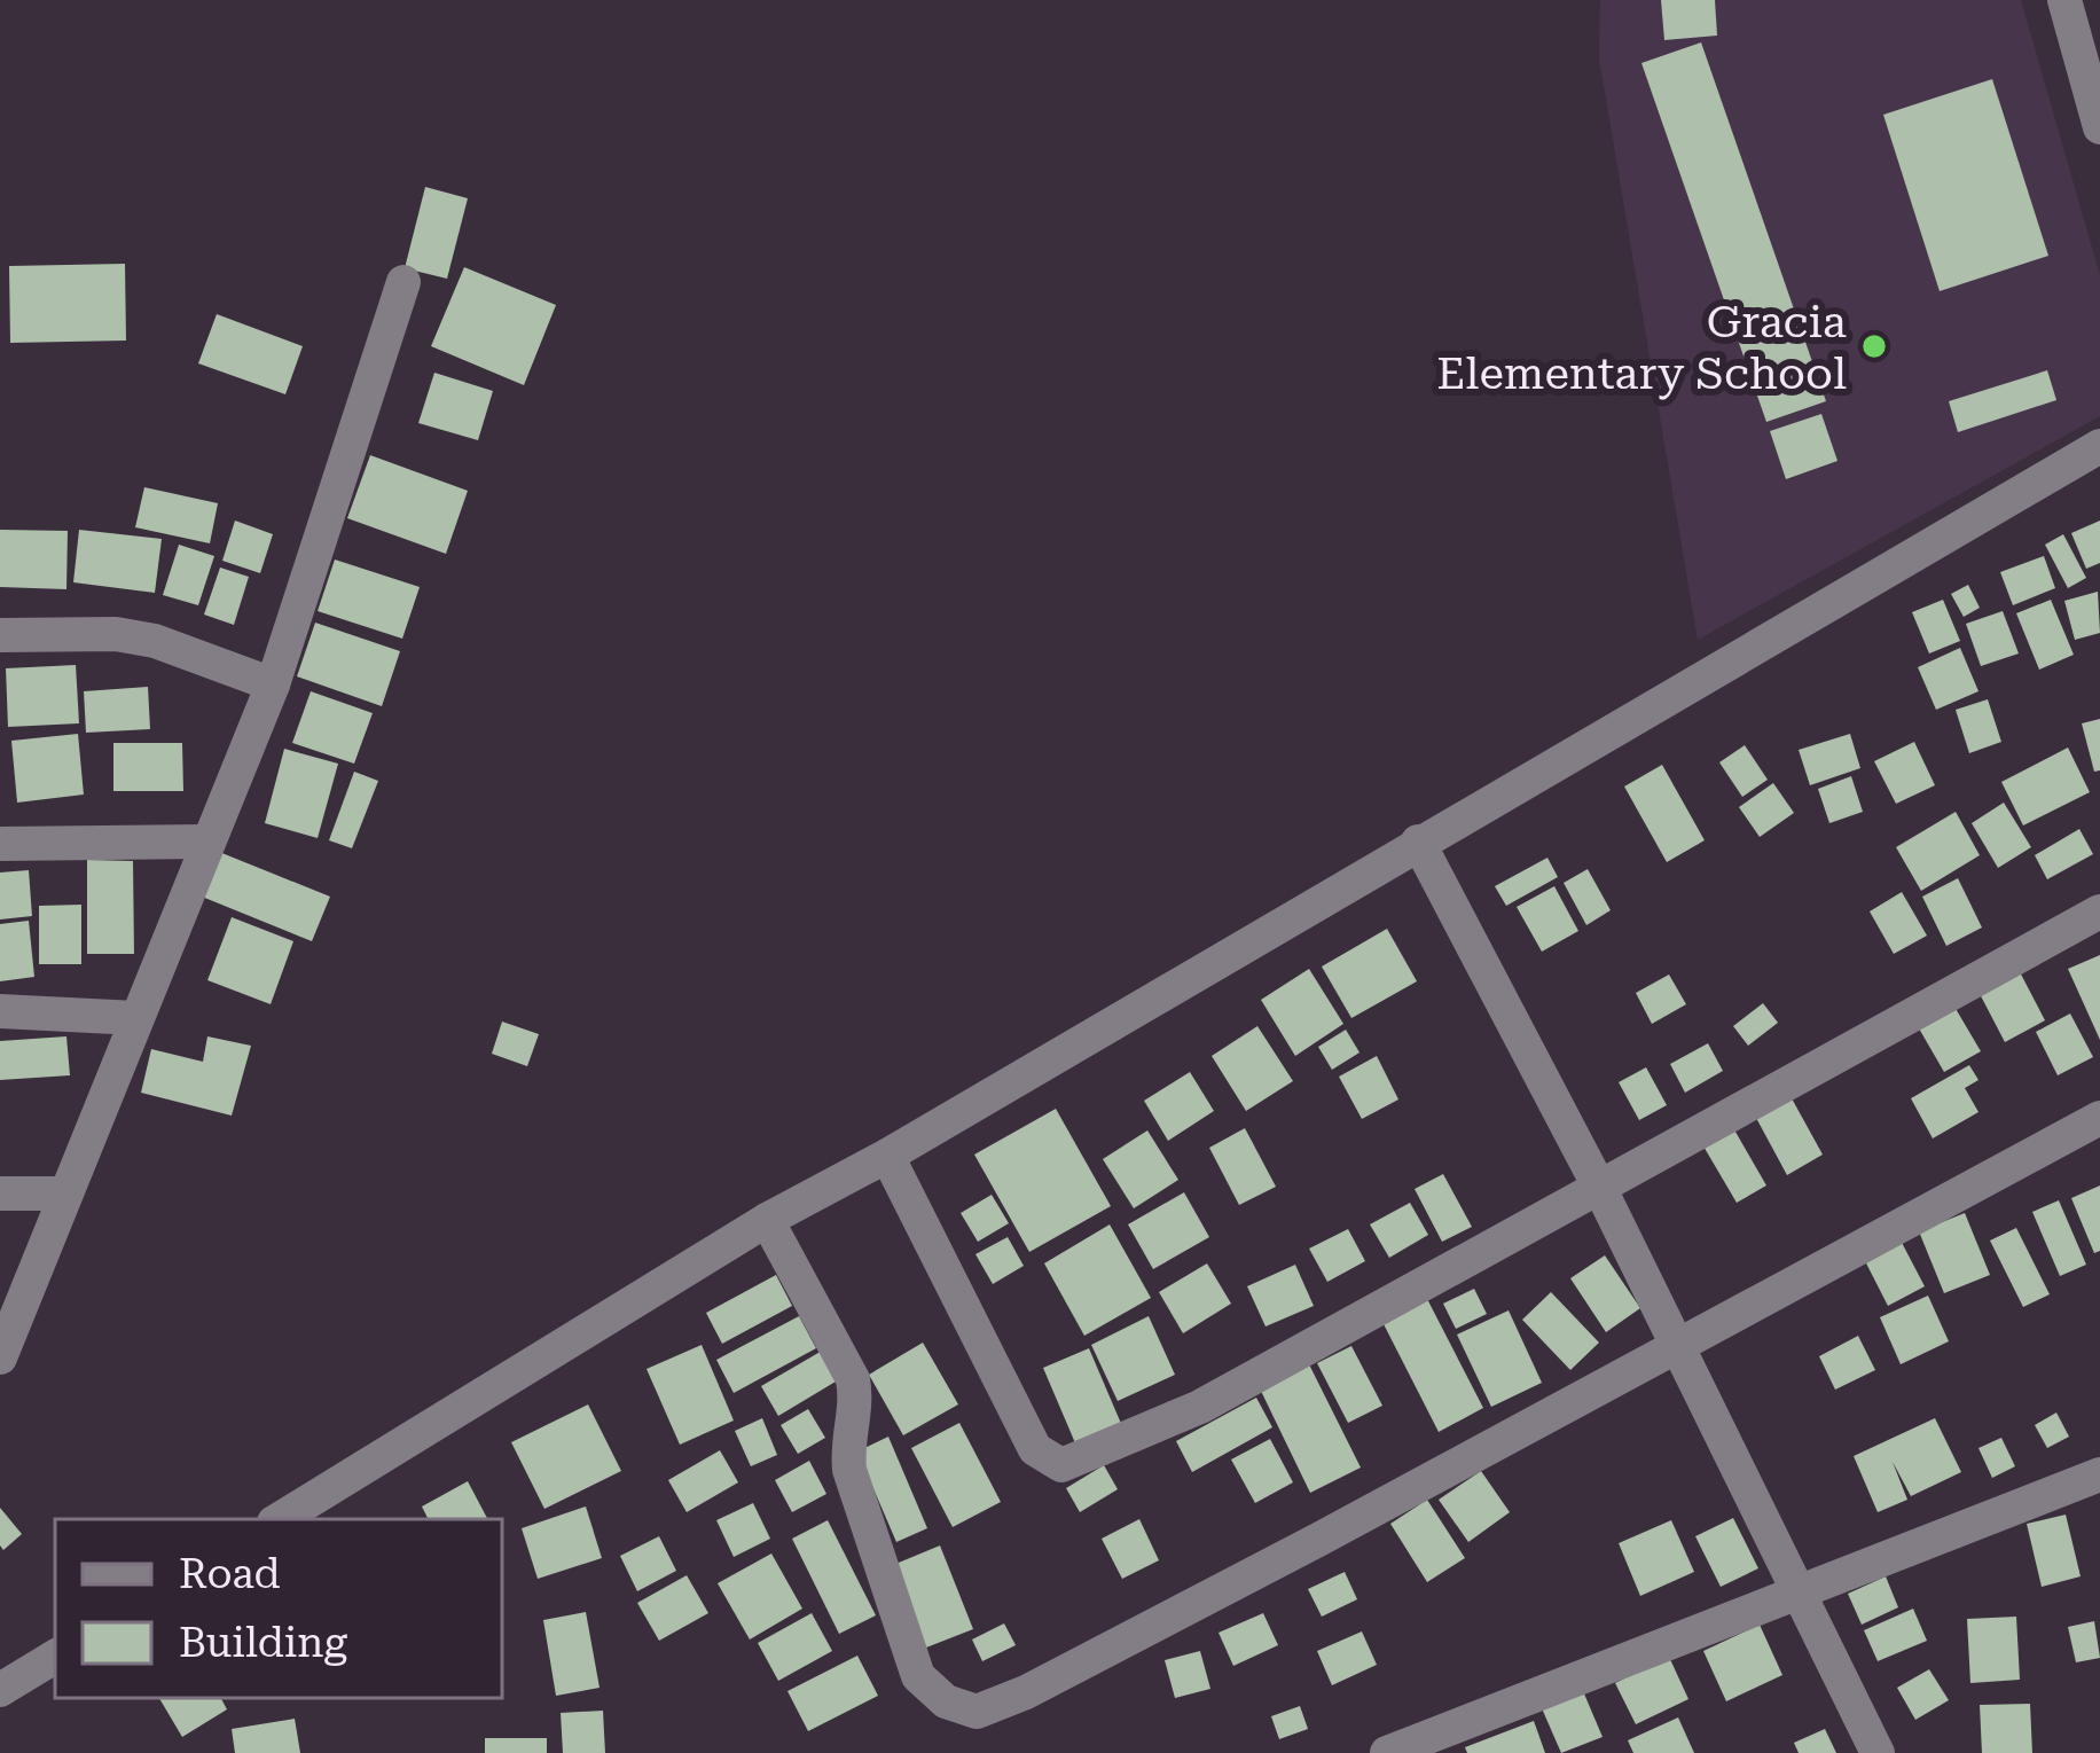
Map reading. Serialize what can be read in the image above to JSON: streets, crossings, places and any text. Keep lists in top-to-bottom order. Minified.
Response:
{"places":["Gracia Elementary School"],"legend":["Road","Building"]}
